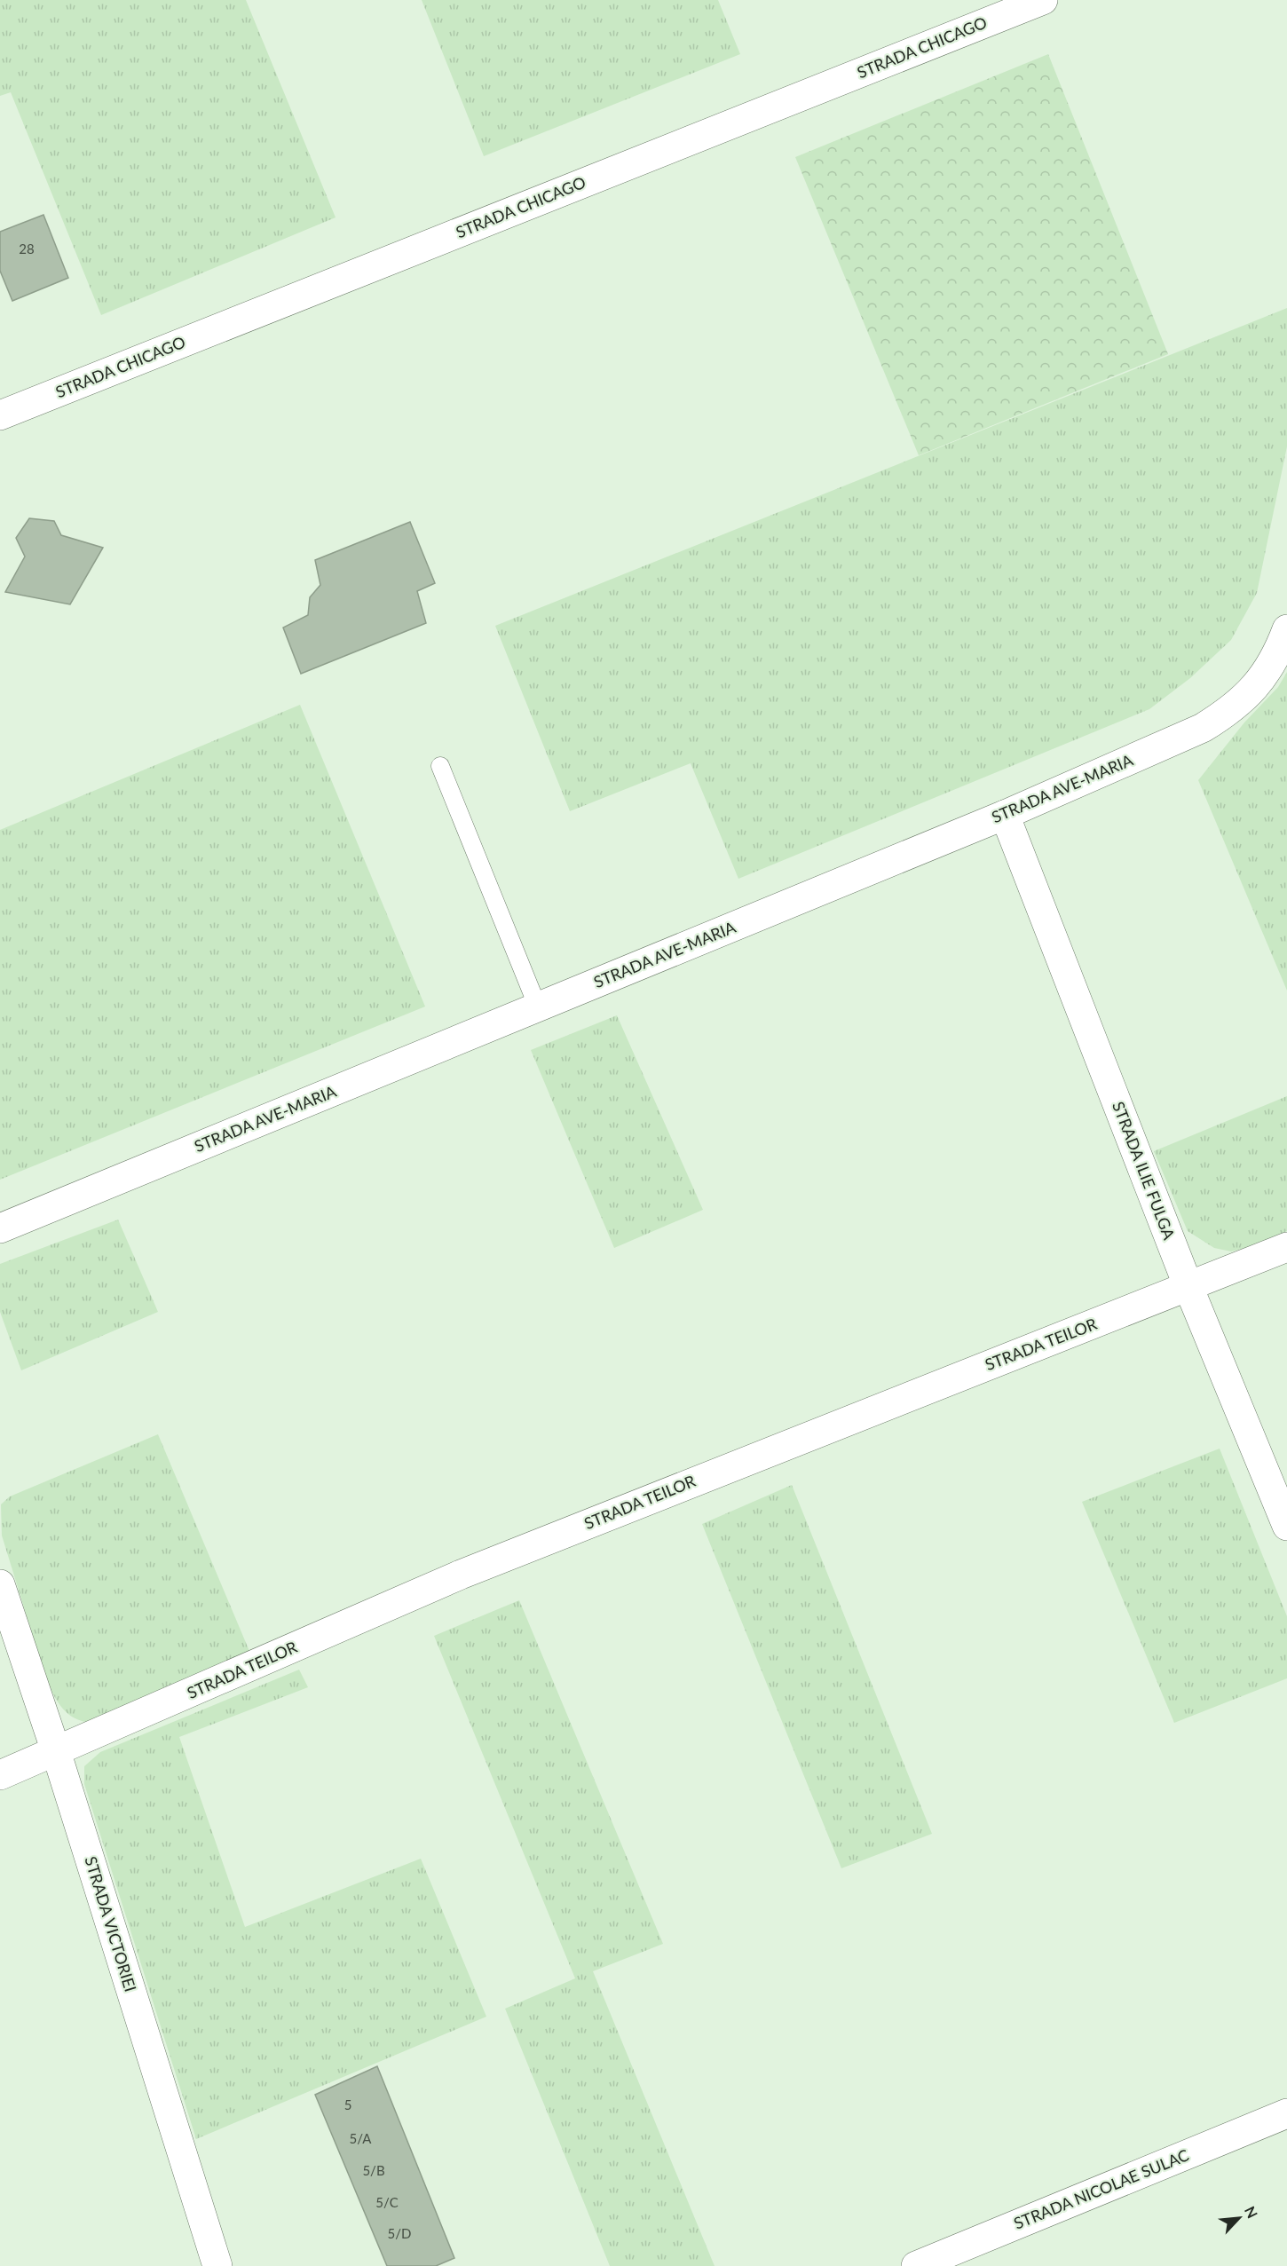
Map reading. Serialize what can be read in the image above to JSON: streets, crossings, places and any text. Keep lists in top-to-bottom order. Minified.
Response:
{"streets":{"street":["STRADA CHICAGO","STRADA AVE-MARIA","STRADA ILIE FULGA","STRADA TEILOR","STRADA VICTORIEI","STRADA NICOLAE SULAC"]},"crossings":[["STRADA AVE-MARIA","STRADA ILIE FULGA"],["STRADA ILIE FULGA","STRADA TEILOR"],["STRADA TEILOR","STRADA VICTORIEI"]],"house_numbers":["28","5","5/A","5/B","5/C","5/D"],"north":"top right"}
